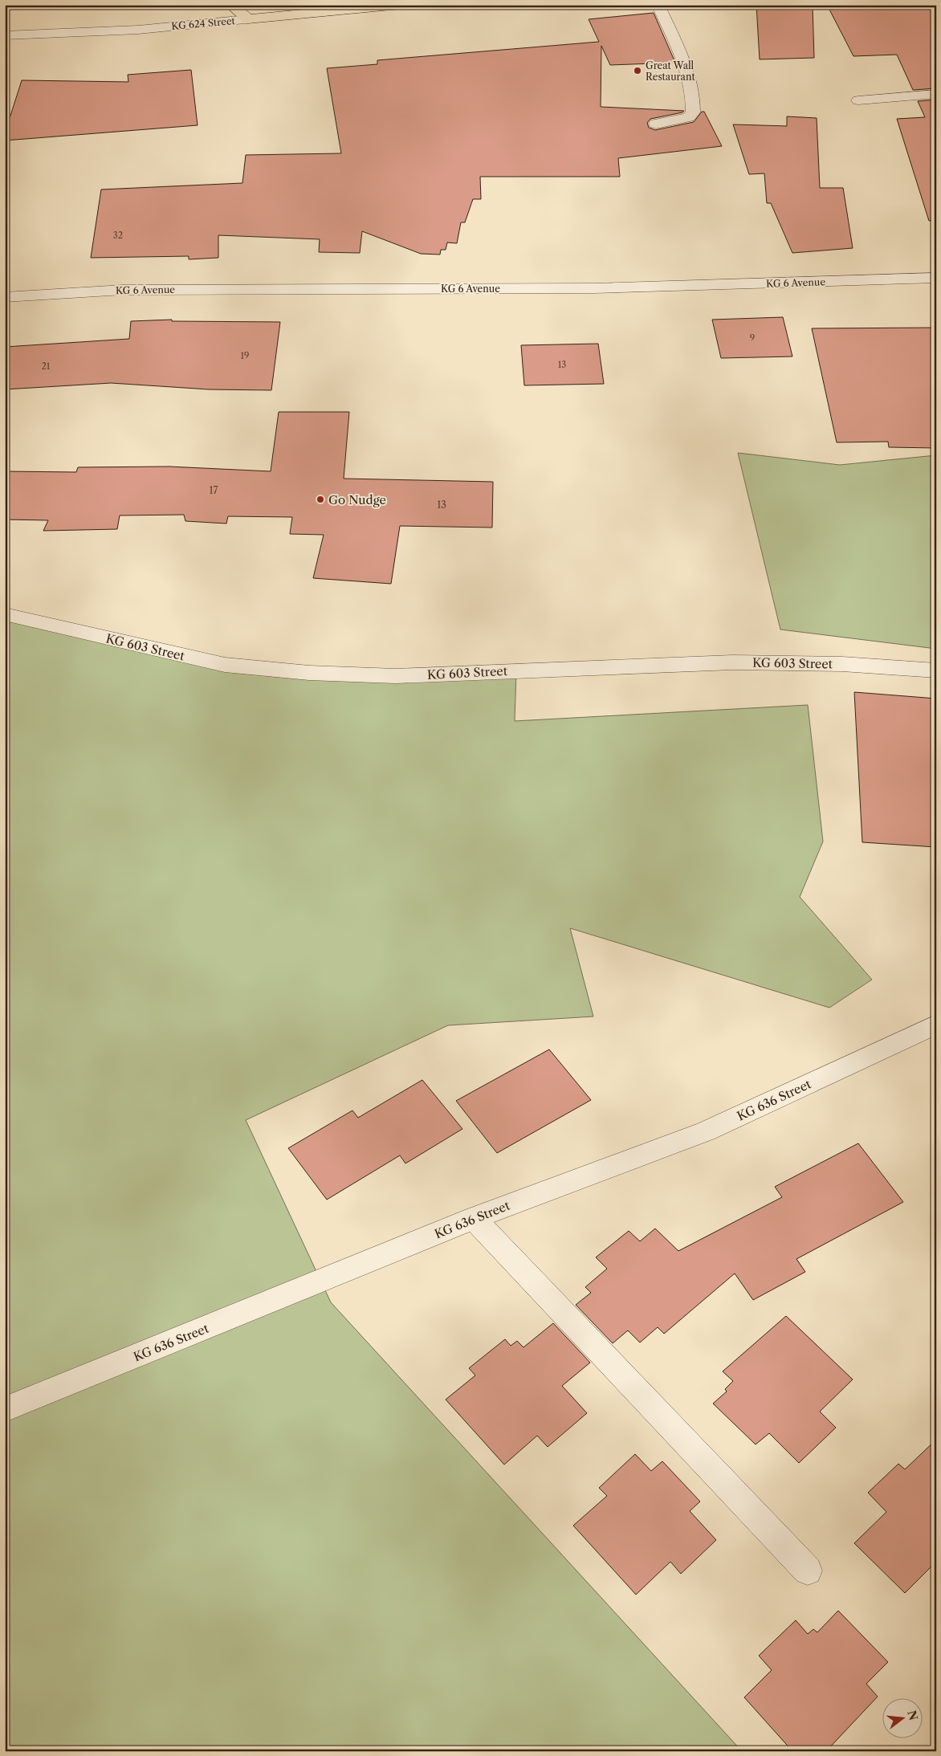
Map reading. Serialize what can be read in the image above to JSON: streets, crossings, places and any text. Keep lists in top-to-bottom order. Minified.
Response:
{"streets":{"main road":["KG 624 Street"],"street":["KG 6 Avenue","KG 603 Street","KG 636 Street"]},"places":["Great Wall Restaurant","Go Nudge"],"house_numbers":["32","9","19","13","21","17","13"],"north":"right"}
